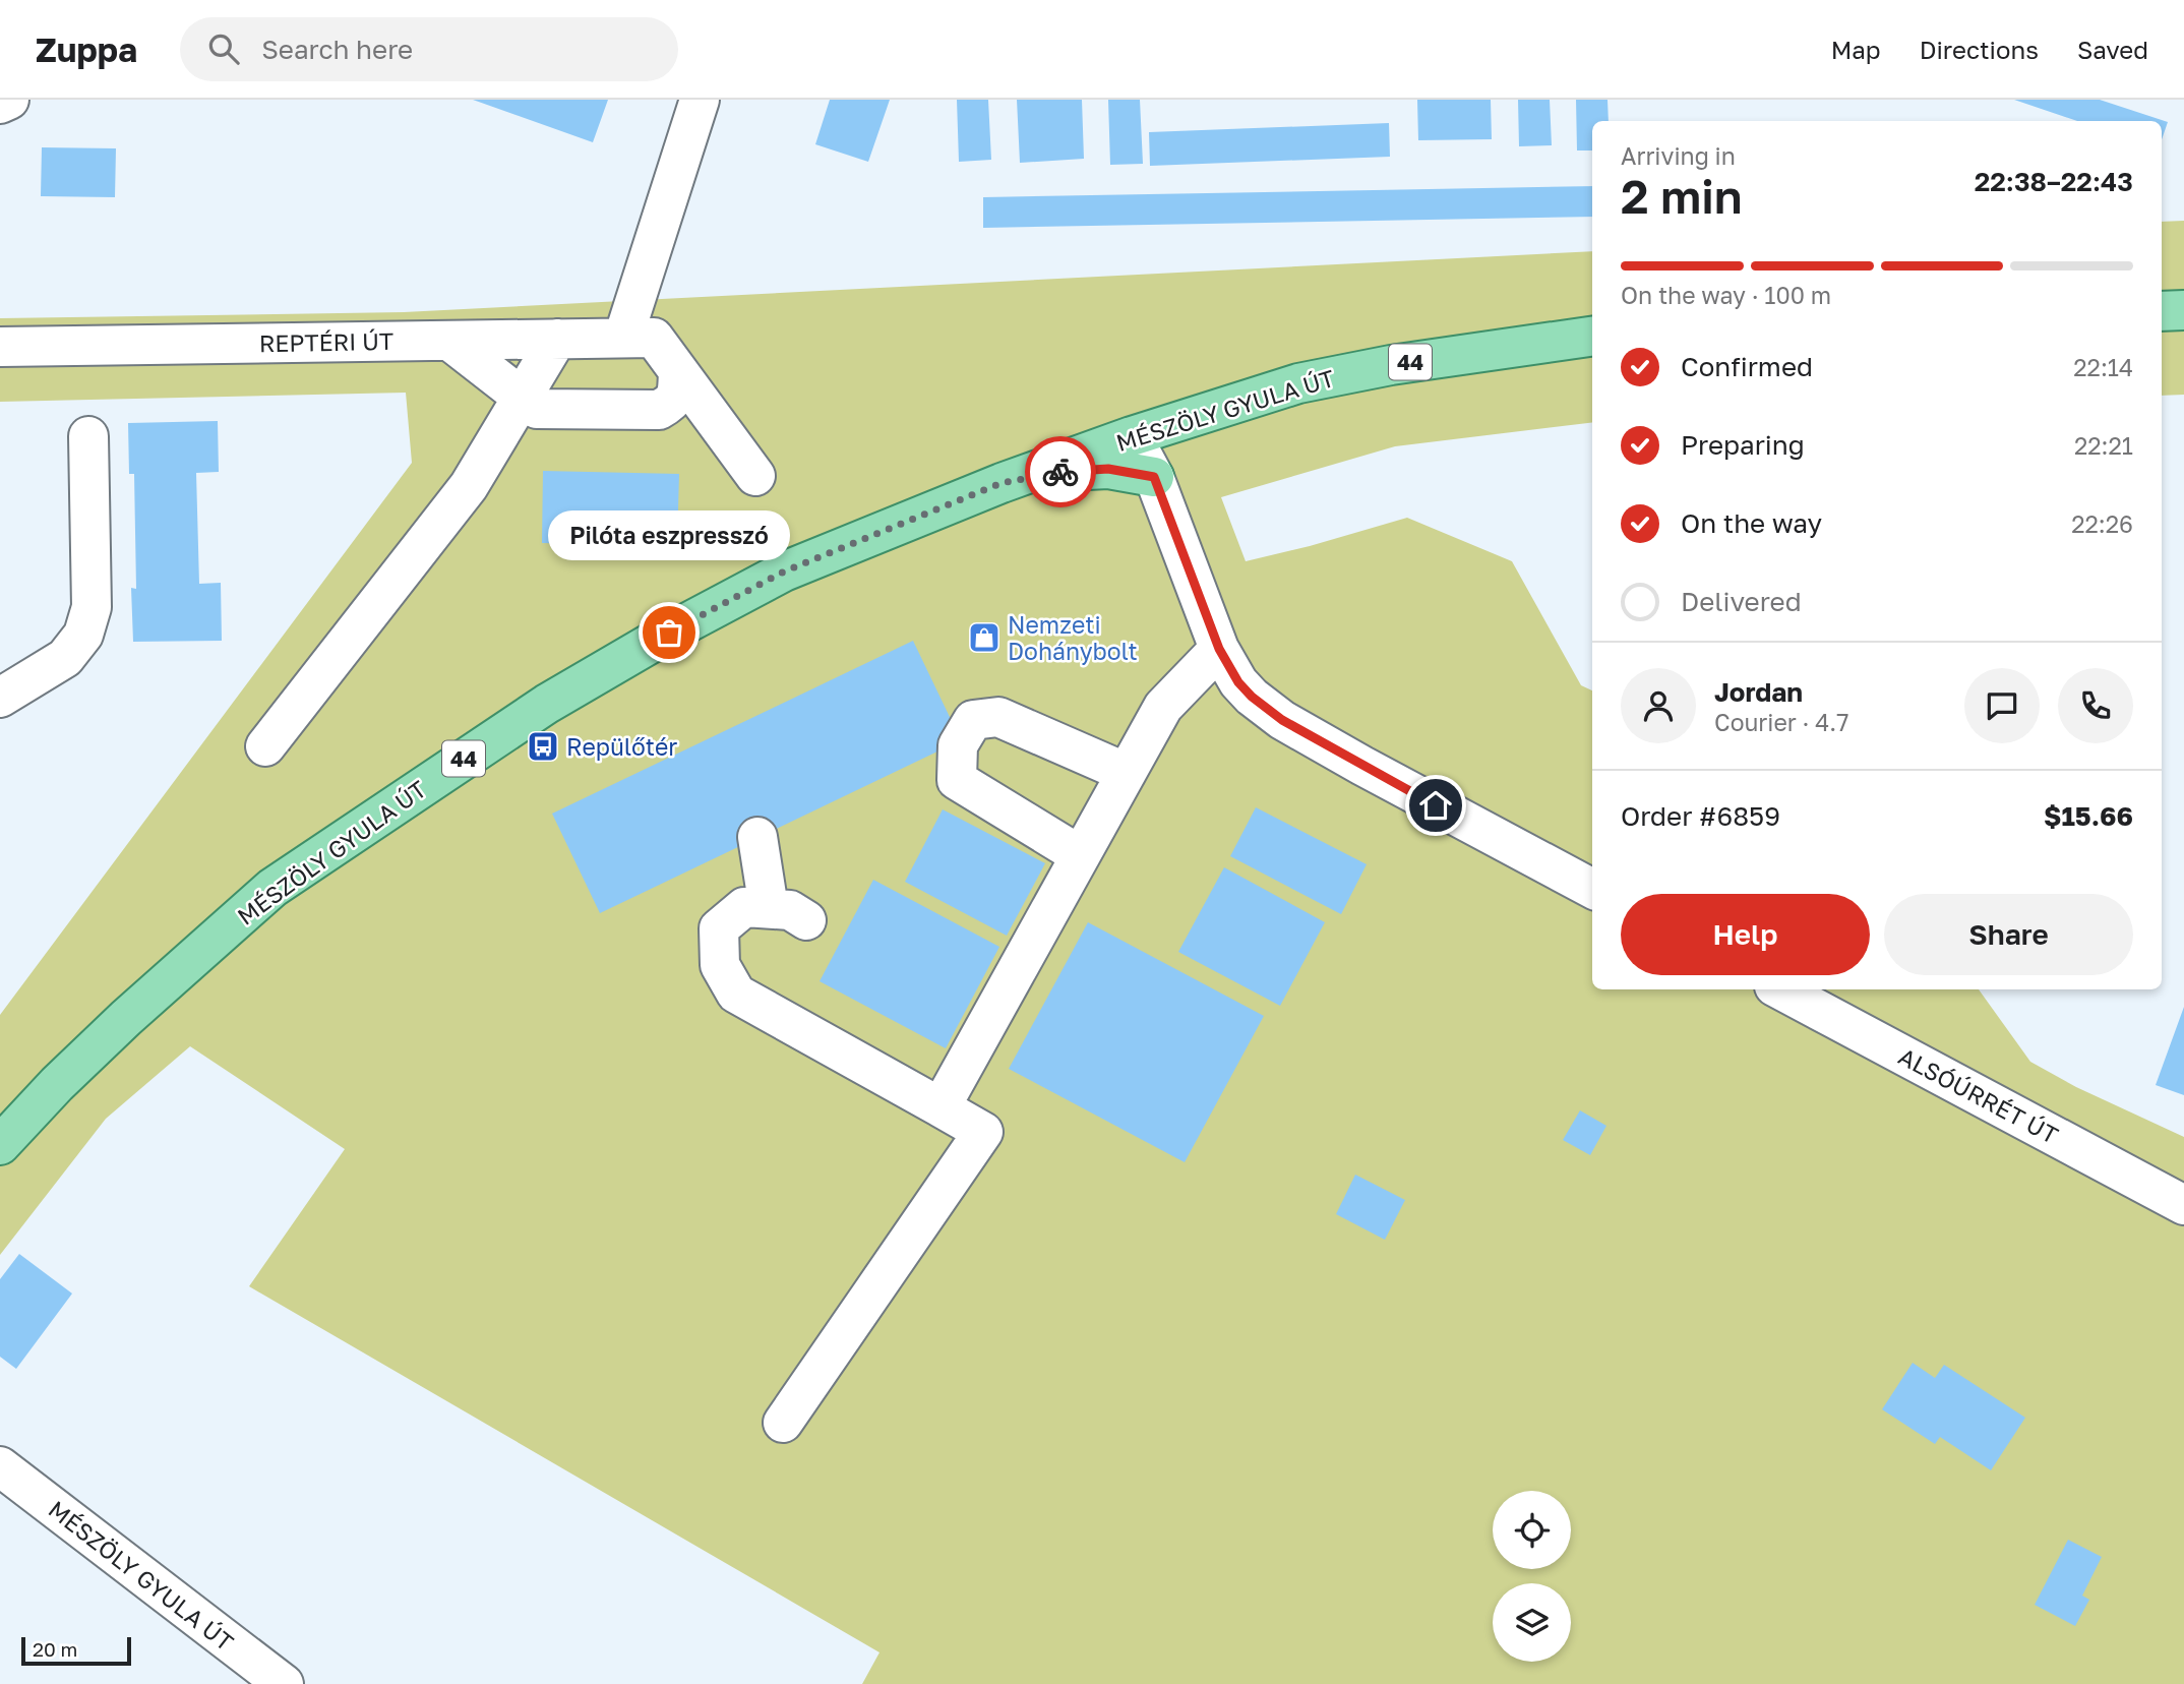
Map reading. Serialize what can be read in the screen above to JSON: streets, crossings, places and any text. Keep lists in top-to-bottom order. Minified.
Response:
{"streets":{"main road":["44","MÉSZÖLY GYULA ÚT"],"street":["REPTÉRI ÚT","ALSÓÚRRÉT ÚT"]},"places":{"other":["Pilóta eszpresszó"],"shop":["Nemzeti Dohánybolt"],"bus stop":["Repülőtér"]},"scale_bar":"20 m","page":{"header":"Zuppa","search":"Search here","nav":["Map","Directions","Saved"],"heading":["2 min","Arriving in","22:38–22:43"],"panel":["Jordan","Courier · 4.7","Order #6859","$15.66"],"bar":"On the way · 100 m","list":[["Confirmed","22:14"],["Preparing","22:21"],["On the way","22:26"],"Delivered"],"bubble":"Pilóta eszpresszó","buttons":["Help","Share"],"scale":"20 m"}}
